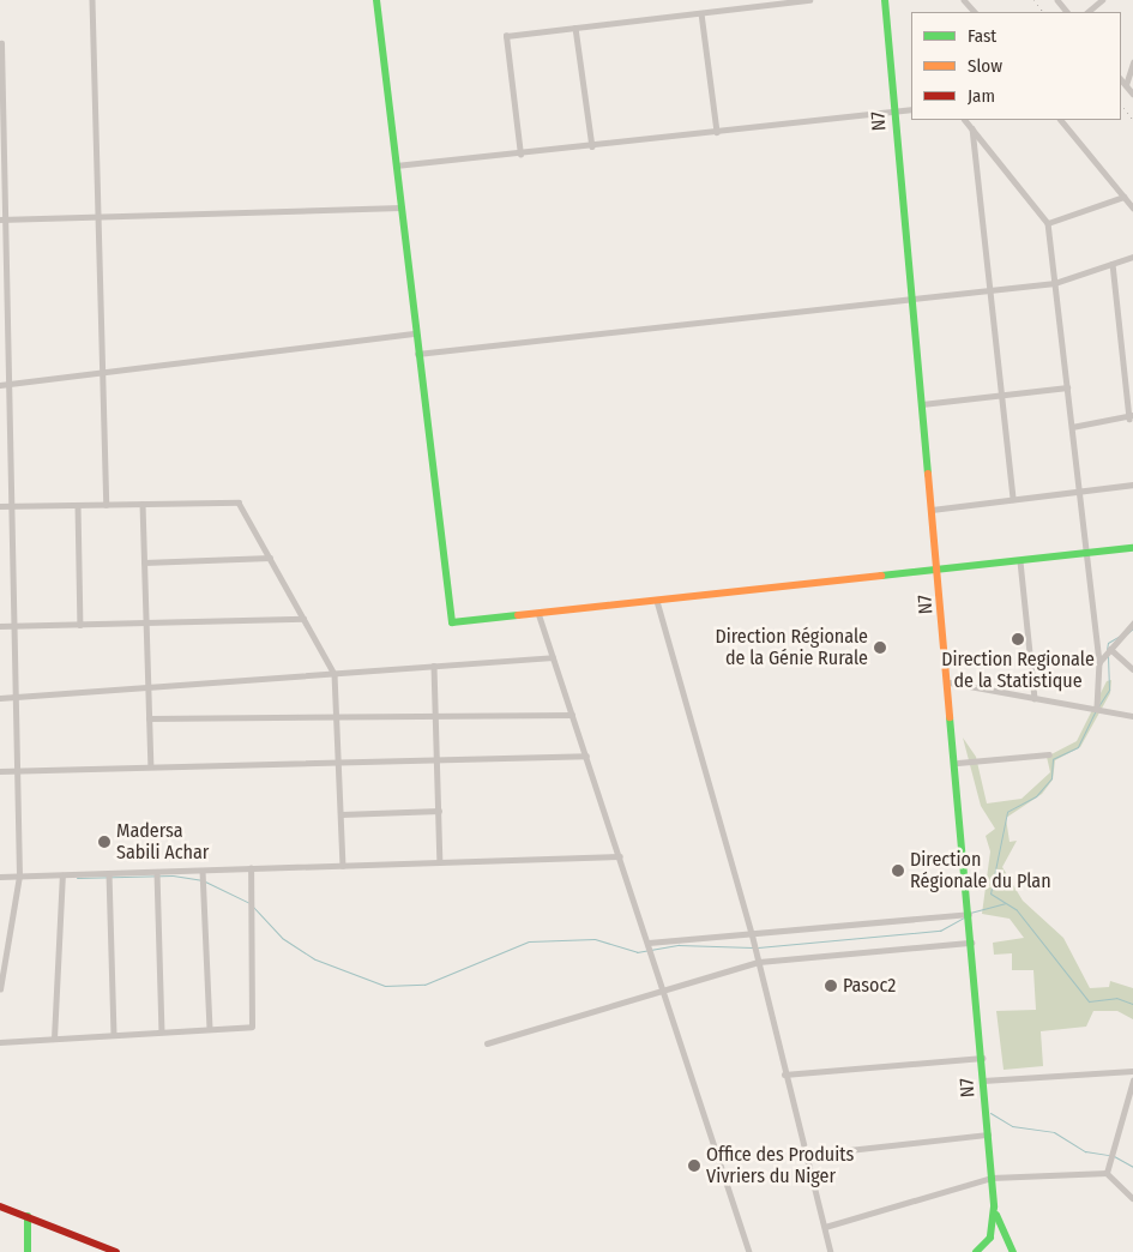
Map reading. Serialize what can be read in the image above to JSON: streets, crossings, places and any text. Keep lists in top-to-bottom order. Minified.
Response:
{"streets":{"main road":["N7"]},"places":["Direction Regionale de la Statistique","Direction Régionale de la Génie Rurale","Madersa Sabili Achar","Direction Régionale du Plan","Pasoc2","Office des Produits Vivriers du Niger"],"legend":["Fast","Slow","Jam"]}
